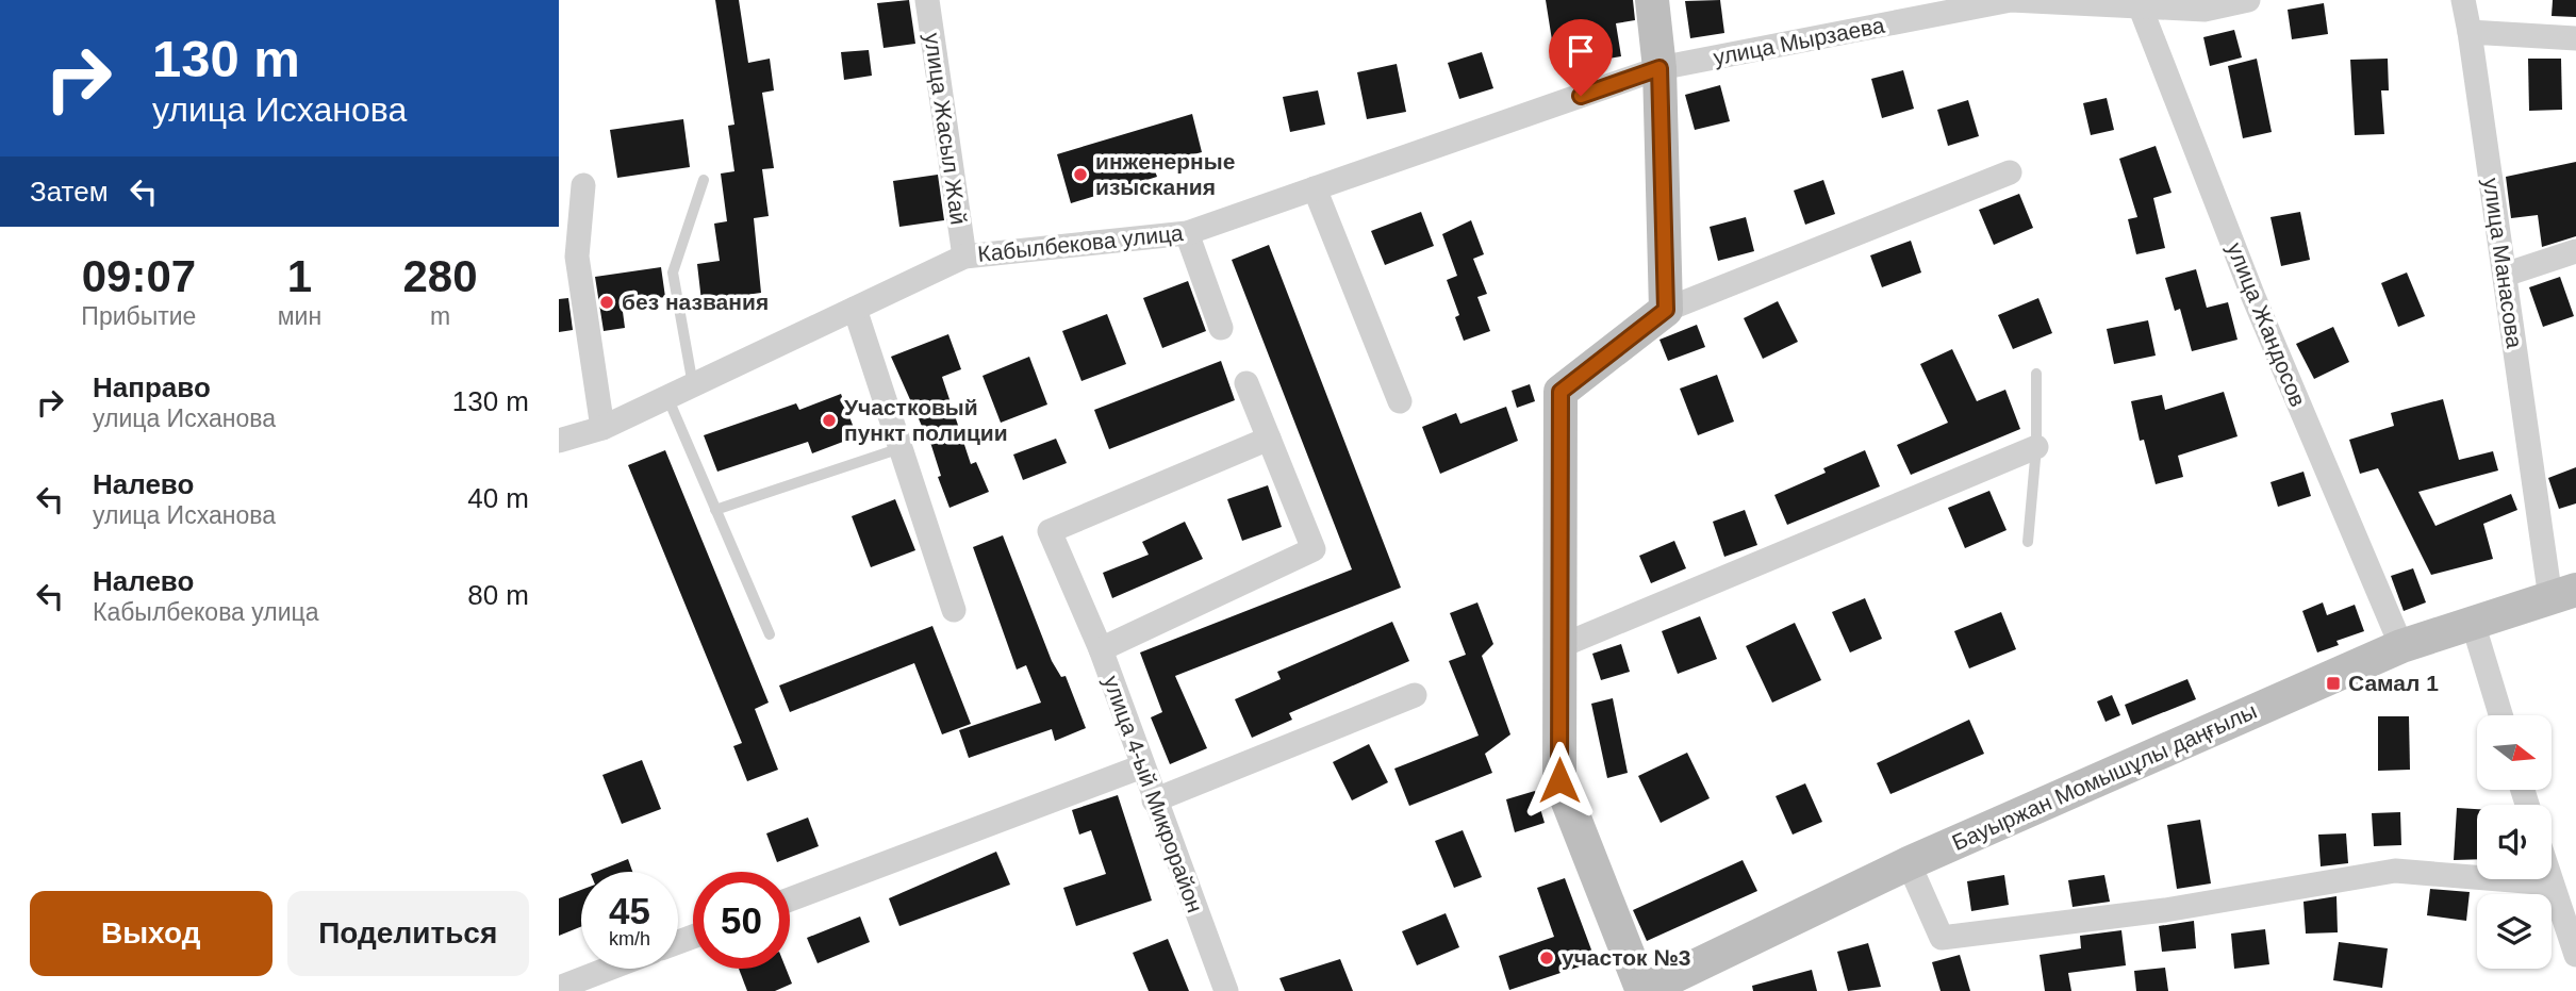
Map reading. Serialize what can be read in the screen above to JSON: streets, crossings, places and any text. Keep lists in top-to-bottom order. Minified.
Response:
{"streets":{"main road":["Бауыржан Момышұлы даңғылы"],"street":["улица Мырзаева","улица Жасыл Жай","Кабылбекова улица","улица Манасова","улица Жандосов","улица 4-ый Микрорайон"]},"crossings":[["улица Мырзаева","Кабылбекова улица"],["улица Мырзаева","улица Жандосов"],["улица Жасыл Жай","Кабылбекова улица"],["улица Манасова","Бауыржан Момышұлы даңғылы"],["улица Жандосов","Бауыржан Момышұлы даңғылы"]],"places":{"other":["инженерные изыскания","без названия","Участковый пункт полиции","участок №3"],"transit":["Самал 1"]},"north":"right","page":{"turn":["130 m","улица Исханова"],"then":"Затем","eta":["09:07","Прибытие","1","мин","280","m"],"list":[{"name":"Направо","note":"улица Исханова","value":"130 m"},{"name":"Налево","note":"улица Исханова","value":"40 m"},{"name":"Налево","note":"Кабылбекова улица","value":"80 m"}],"speed":"45 km/h","limit":"50","buttons":["Выход","Поделиться"]}}
